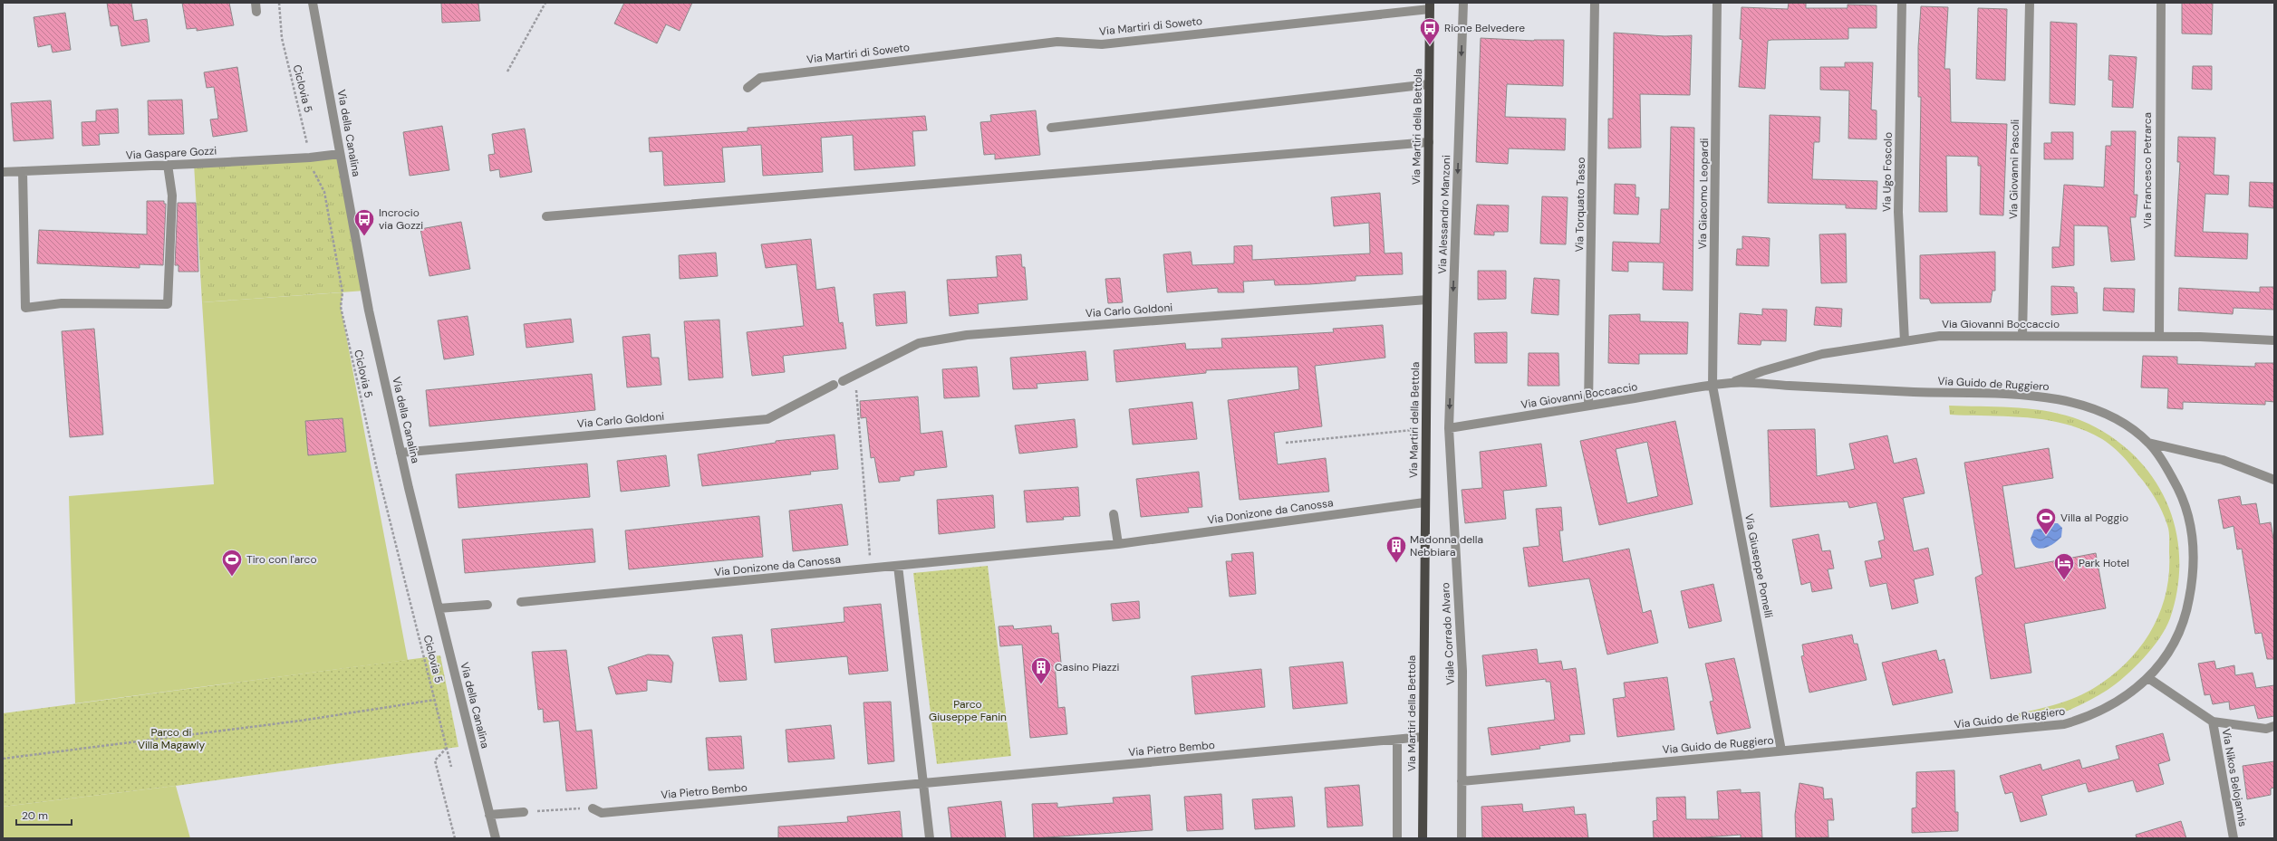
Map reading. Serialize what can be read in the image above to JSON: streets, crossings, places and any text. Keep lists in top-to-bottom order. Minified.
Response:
{"streets":{"main road":["Via Martiri della Bettola"],"street":["Via Martiri di Soweto","Via della Canalina","Via Gaspare Gozzi","Via Giovanni Pascoli","Via Francesco Petrarca","Via Ugo Foscolo","Via Giacomo Leopardi","Via Torquato Tasso","Via Alessandro Manzoni","Via Carlo Goldoni","Via Giovanni Boccaccio","Via Guido de Ruggiero","Via Donizone da Canossa","Via Giuseppe Pomelli","Viale Corrado Alvaro","Via Pietro Bembo","Via Nikos Belojannis"],"path":["Ciclovia 5"]},"crossings":[["Via Martiri di Soweto","Via Martiri della Bettola"],["Ciclovia 5","Via Gaspare Gozzi"],["Via Martiri della Bettola","Via Carlo Goldoni"],["Via Martiri della Bettola","Via Donizone da Canossa"],["Via Martiri della Bettola","Via Pietro Bembo"],["Via della Canalina","Via Gaspare Gozzi"],["Via della Canalina","Via Carlo Goldoni"],["Via Giovanni Pascoli","Via Giovanni Boccaccio"],["Via Francesco Petrarca","Via Giovanni Boccaccio"],["Via Ugo Foscolo","Via Giovanni Boccaccio"],["Via Giacomo Leopardi","Via Giovanni Boccaccio"],["Via Giacomo Leopardi","Via Guido de Ruggiero"],["Via Giacomo Leopardi","Via Giuseppe Pomelli"],["Via Torquato Tasso","Via Giovanni Boccaccio"],["Via Alessandro Manzoni","Via Giovanni Boccaccio"],["Via Alessandro Manzoni","Viale Corrado Alvaro"],["Via Giovanni Boccaccio","Via Guido de Ruggiero"],["Via Giovanni Boccaccio","Via Giuseppe Pomelli"],["Via Giovanni Boccaccio","Viale Corrado Alvaro"],["Via Guido de Ruggiero","Via Giuseppe Pomelli"],["Via Guido de Ruggiero","Viale Corrado Alvaro"],["Via Guido de Ruggiero","Via Nikos Belojannis"]],"one_way":["Via Alessandro Manzoni"],"parks":["Parco Giuseppe Fanin","Parco di Villa Magawly"],"places":{"bus stop":["Rione Belvedere","Incrocio via Gozzi"],"sports":["Villa al Poggio","Tiro con l'arco"],"building":["Madonna della Nebbiara","Casino Piazzi"],"hotel":["Park Hotel"]},"scale_bar":"20 m"}
